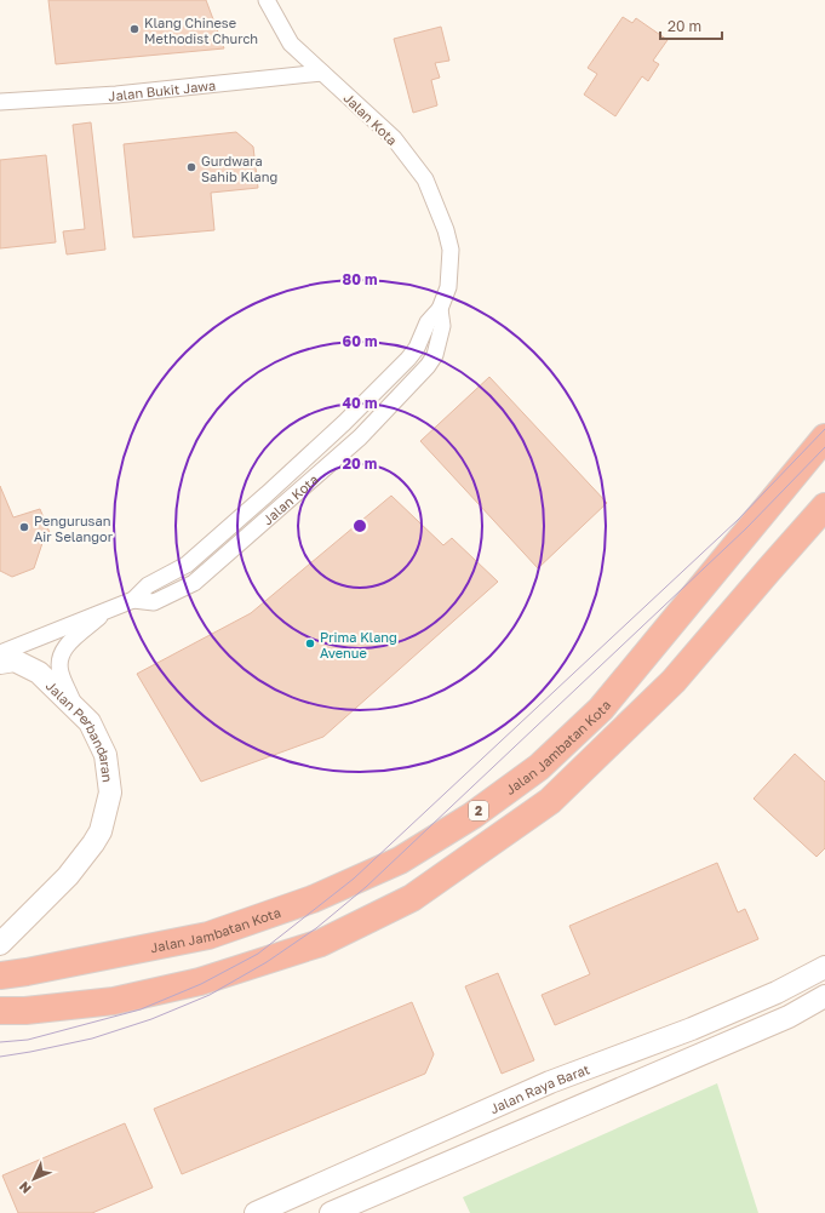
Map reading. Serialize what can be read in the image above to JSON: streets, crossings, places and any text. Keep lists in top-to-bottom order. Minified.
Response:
{"streets":{"highway":["Jalan Jambatan Kota","2"],"main road":["Jalan Perbandaran","Jalan Raya Barat"],"street":["Jalan Bukit Jawa","Jalan Kota"]},"crossings":[["Jalan Bukit Jawa","Jalan Kota"]],"places":["Klang Chinese Methodist Church","Gurdwara Sahib Klang","Pengurusan Air Selangor","Prima Klang Avenue"],"scale_bar":"20 m","north":"bottom left","rings":["80 m","60 m","40 m","20 m"]}
